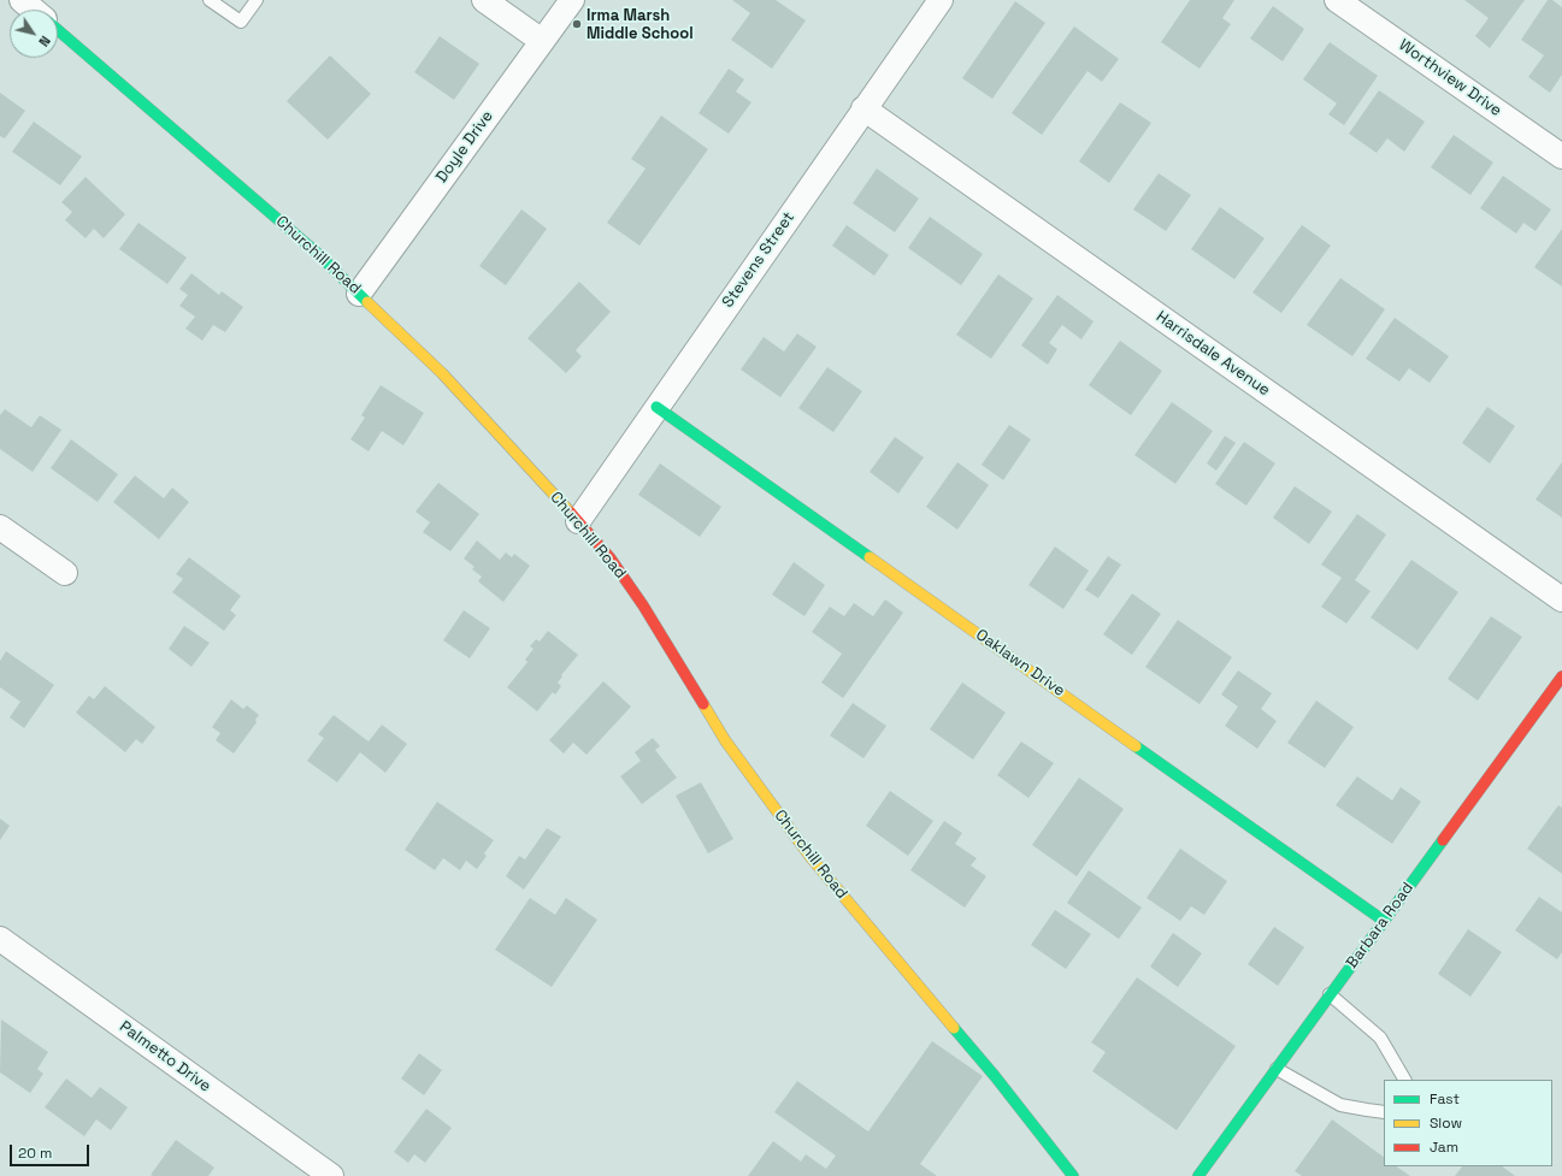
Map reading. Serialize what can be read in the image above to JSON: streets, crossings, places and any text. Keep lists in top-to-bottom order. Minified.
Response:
{"streets":{"street":["Worthview Drive","Doyle Drive","Churchill Road","Stevens Street","Harrisdale Avenue","Oaklawn Drive","Barbara Road","Palmetto Drive"]},"crossings":[["Doyle Drive","Churchill Road"],["Churchill Road","Stevens Street"],["Stevens Street","Harrisdale Avenue"],["Stevens Street","Oaklawn Drive"],["Oaklawn Drive","Barbara Road"]],"places":["Irma Marsh Middle School"],"legend":["Fast","Slow","Jam"],"scale_bar":"20 m","north":"bottom right"}
